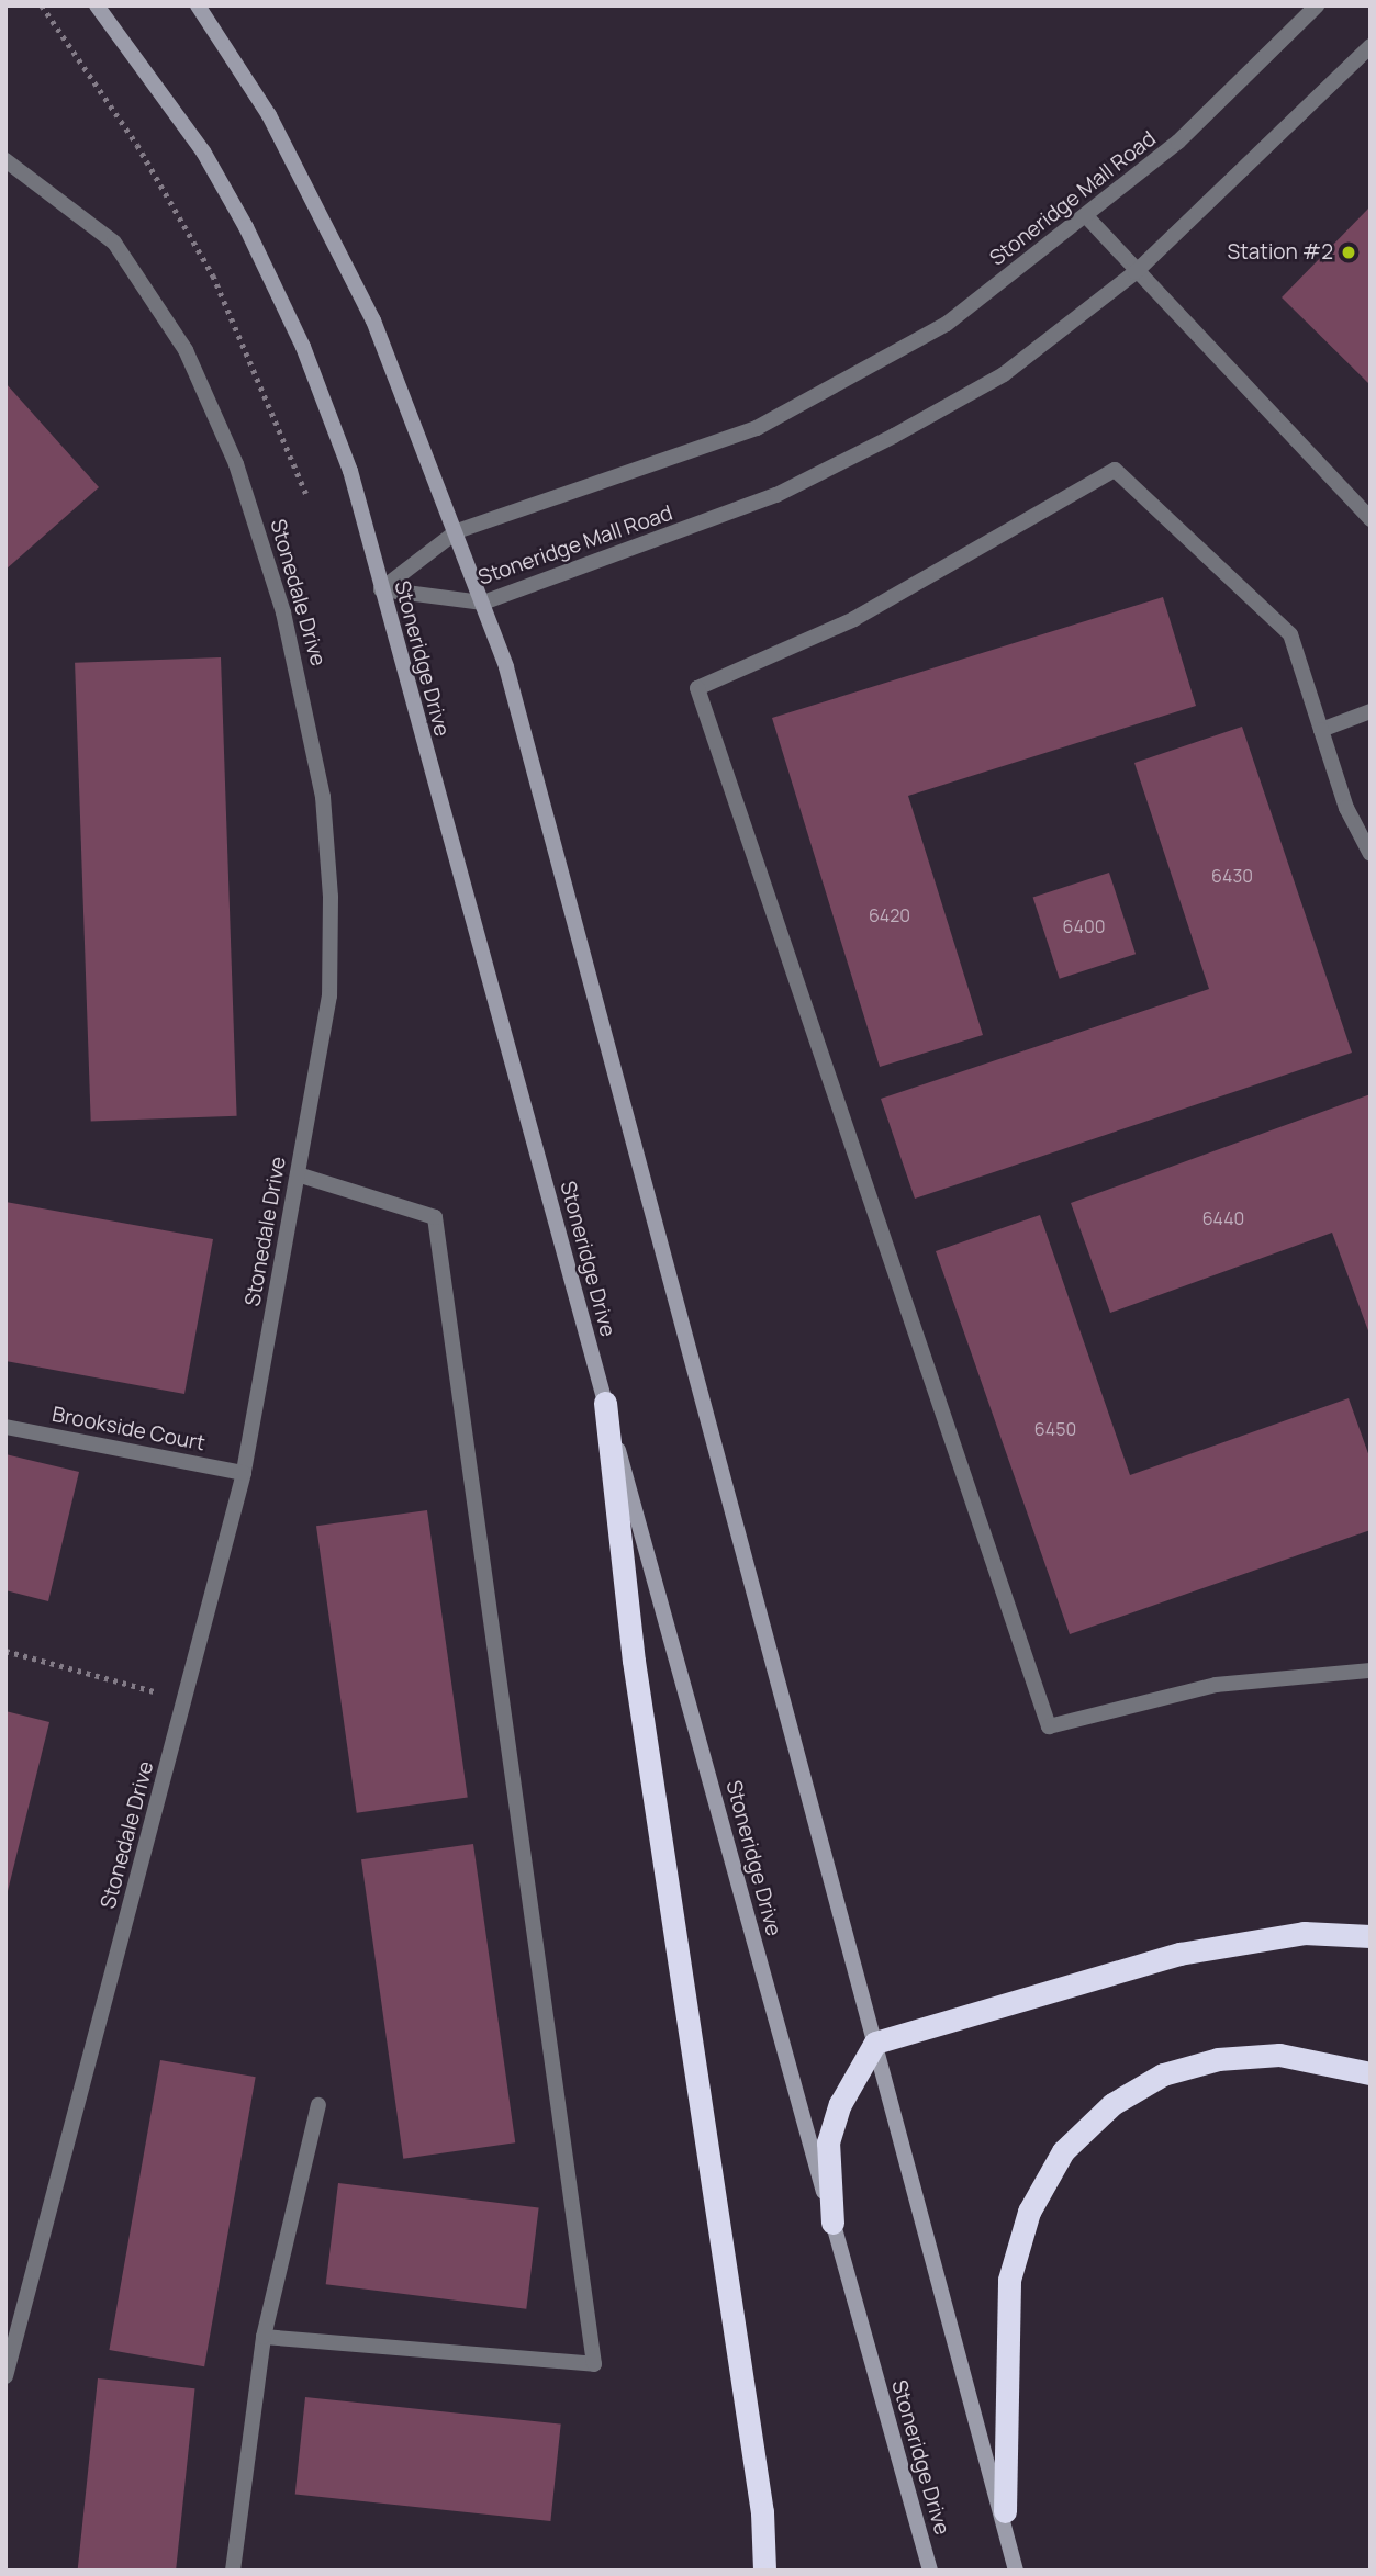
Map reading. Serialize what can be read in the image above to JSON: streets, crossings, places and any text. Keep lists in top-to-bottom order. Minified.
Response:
{"streets":{"main road":["Stoneridge Drive"],"street":["Stoneridge Mall Road","Stonedale Drive","Brookside Court"]},"crossings":[["Stoneridge Mall Road","Stoneridge Drive"],["Stonedale Drive","Brookside Court"]],"places":["Station #2"],"house_numbers":["6430","6420","6400","6440","6450"]}
